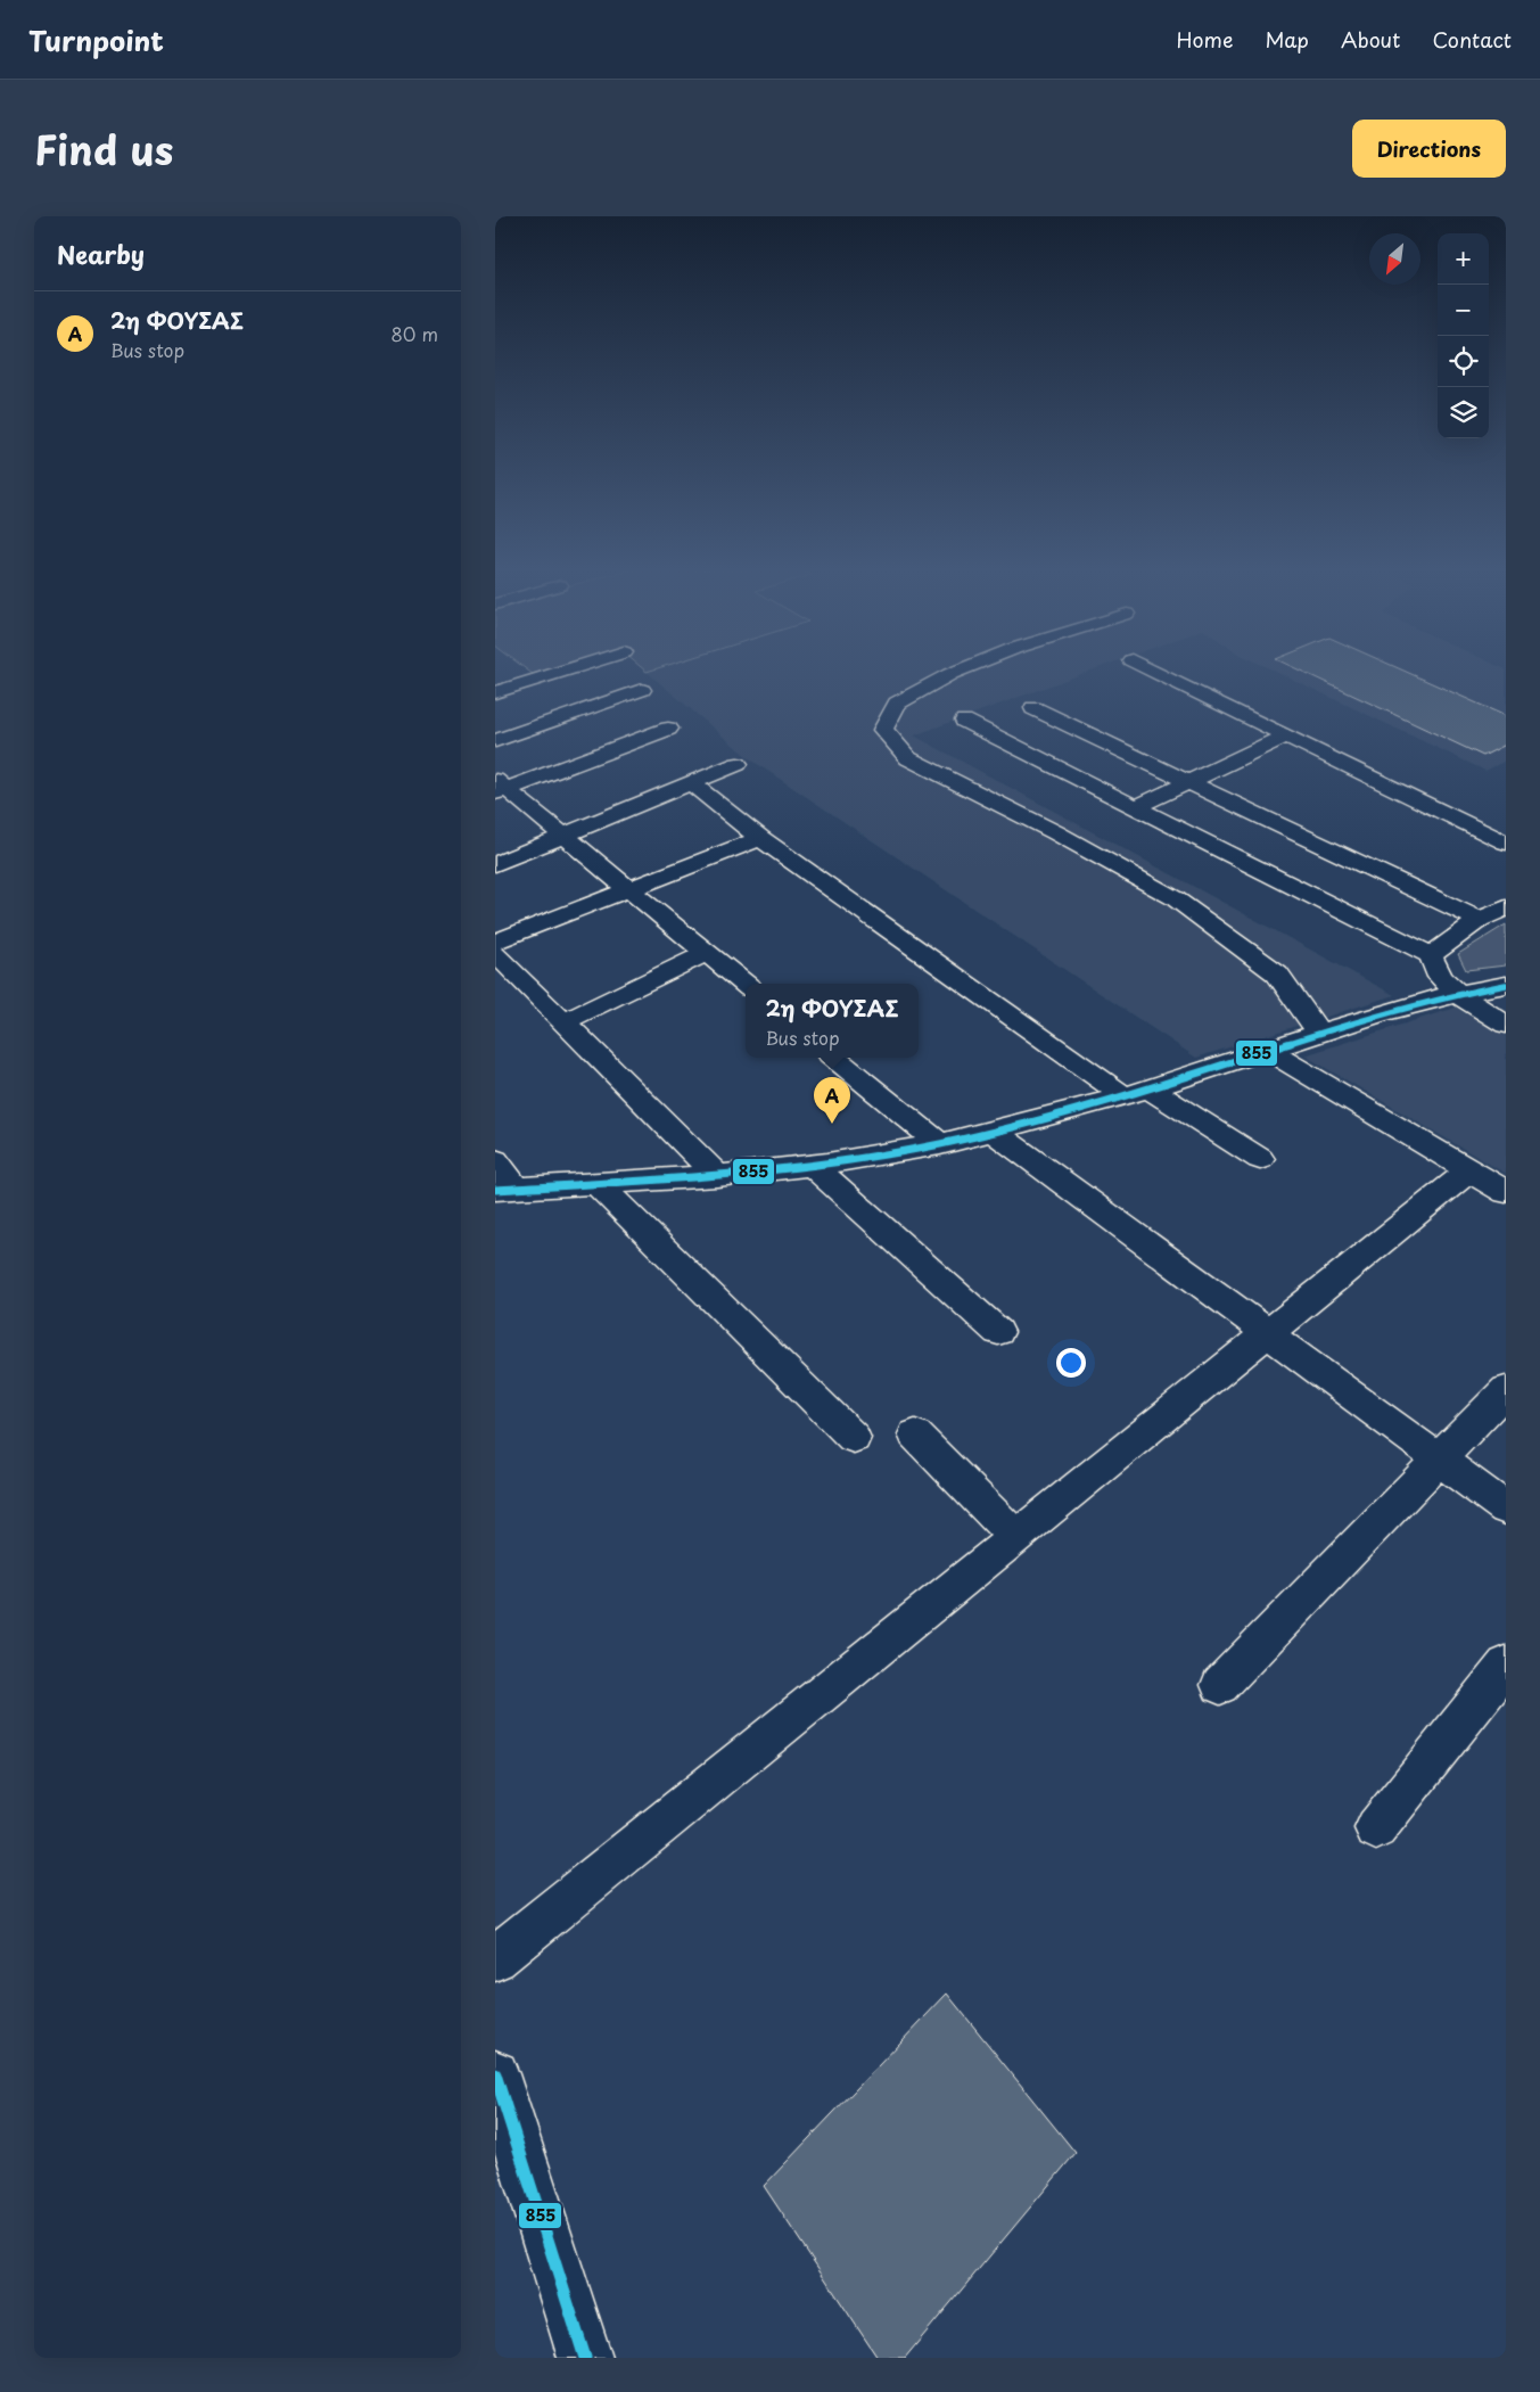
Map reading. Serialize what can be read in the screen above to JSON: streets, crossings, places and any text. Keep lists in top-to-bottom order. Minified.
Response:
{"lines":["transit line 855"],"north":"bottom left","page":{"header":"Turnpoint","nav":["Home","Map","About","Contact"],"title":"Find us","buttons":"Directions","heading":"Nearby","map_buttons":["+","−"],"list":[{"mark":"A","name":"2η ΦΟΥΣΑΣ","note":"Bus stop","value":"80 m"}],"popup":["2η ΦΟΥΣΑΣ","Bus stop"],"pins":"A"}}
